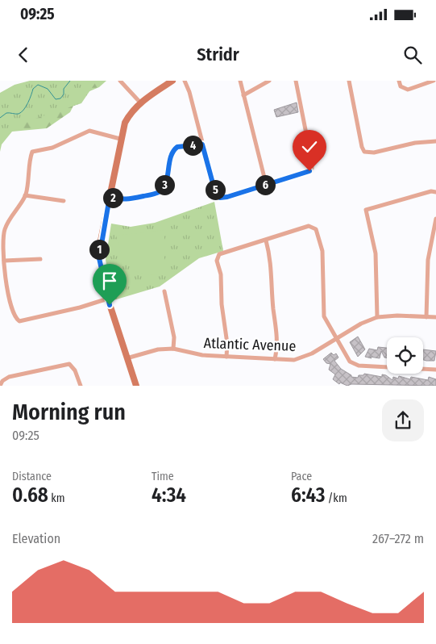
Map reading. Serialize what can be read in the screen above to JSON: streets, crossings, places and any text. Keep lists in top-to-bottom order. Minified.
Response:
{"streets":{"street":["Atlantic Avenue"]},"page":{"status":"09:25","header":"Stridr","pins":["4","3","6","5","2","1"],"heading":["Morning run","09:25"],"stats":[["Distance","0.68 km"],["Time","4:34"],["Pace","6:43 /km"]],"chart":["Elevation","267–272 m"]}}
